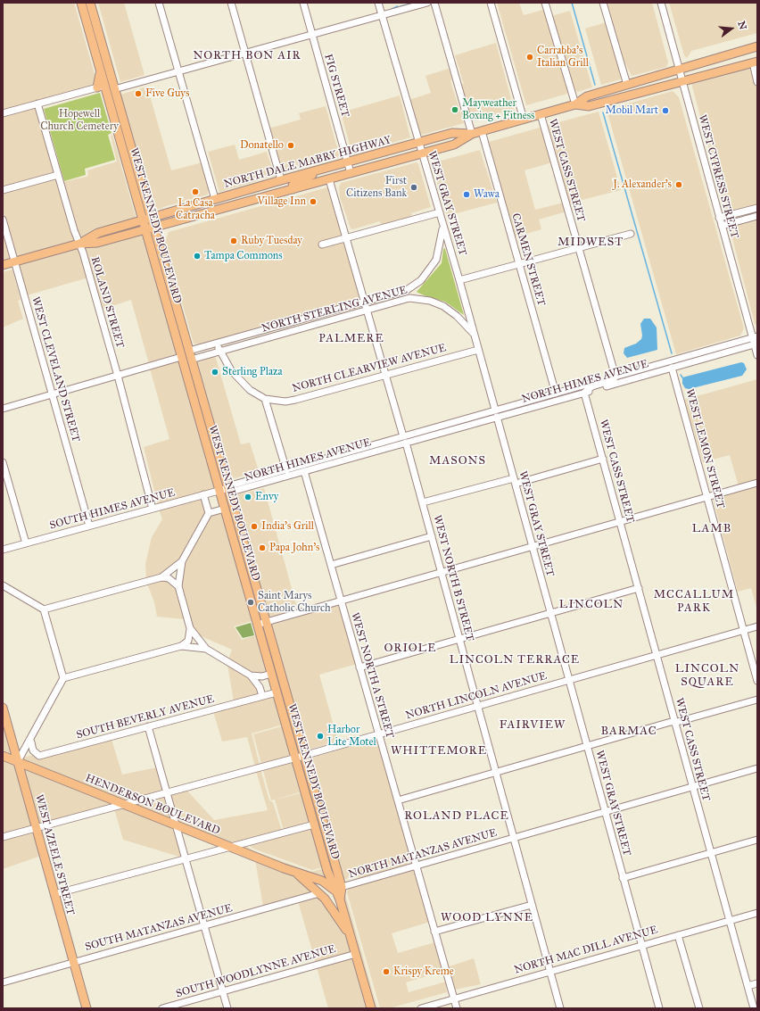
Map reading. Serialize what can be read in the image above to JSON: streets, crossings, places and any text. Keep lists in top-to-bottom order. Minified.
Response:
{"streets":{"main road":["NORTH DALE MABRY HIGHWAY","WEST KENNEDY BOULEVARD","HENDERSON BOULEVARD","WEST AZEELE STREET"],"street":["FIG STREET","WEST CASS STREET","WEST CYPRESS STREET","WEST GRAY STREET","CARMEN STREET","ROLAND STREET","NORTH STERLING AVENUE","NORTH CLEARVIEW AVENUE","WEST CLEVELAND STREET","NORTH HIMES AVENUE","WEST LEMON STREET","SOUTH HIMES AVENUE","WEST NORTH B STREET","WEST NORTH A STREET","NORTH LINCOLN AVENUE","SOUTH BEVERLY AVENUE","NORTH MATANZAS AVENUE","SOUTH MATANZAS AVENUE","NORTH MAC DILL AVENUE","SOUTH WOODLYNNE AVENUE"]},"crossings":[["FIG STREET","NORTH DALE MABRY HIGHWAY"],["NORTH DALE MABRY HIGHWAY","WEST CASS STREET"],["NORTH DALE MABRY HIGHWAY","WEST CYPRESS STREET"],["NORTH DALE MABRY HIGHWAY","WEST GRAY STREET"],["NORTH DALE MABRY HIGHWAY","WEST KENNEDY BOULEVARD"],["NORTH DALE MABRY HIGHWAY","CARMEN STREET"],["NORTH DALE MABRY HIGHWAY","ROLAND STREET"],["NORTH DALE MABRY HIGHWAY","WEST NORTH B STREET"],["WEST CASS STREET","NORTH HIMES AVENUE"],["WEST CASS STREET","NORTH LINCOLN AVENUE"],["WEST CASS STREET","NORTH MATANZAS AVENUE"],["WEST CASS STREET","NORTH MAC DILL AVENUE"],["WEST CYPRESS STREET","NORTH HIMES AVENUE"],["WEST GRAY STREET","NORTH STERLING AVENUE"],["WEST GRAY STREET","NORTH CLEARVIEW AVENUE"],["WEST GRAY STREET","NORTH HIMES AVENUE"],["WEST GRAY STREET","NORTH LINCOLN AVENUE"],["WEST GRAY STREET","NORTH MATANZAS AVENUE"],["WEST GRAY STREET","NORTH MAC DILL AVENUE"],["WEST KENNEDY BOULEVARD","NORTH STERLING AVENUE"],["WEST KENNEDY BOULEVARD","NORTH HIMES AVENUE"],["WEST KENNEDY BOULEVARD","SOUTH HIMES AVENUE"],["WEST KENNEDY BOULEVARD","NORTH LINCOLN AVENUE"],["WEST KENNEDY BOULEVARD","SOUTH BEVERLY AVENUE"],["WEST KENNEDY BOULEVARD","HENDERSON BOULEVARD"],["WEST KENNEDY BOULEVARD","NORTH MATANZAS AVENUE"],["WEST KENNEDY BOULEVARD","SOUTH WOODLYNNE AVENUE"],["CARMEN STREET","NORTH HIMES AVENUE"],["ROLAND STREET","SOUTH HIMES AVENUE"],["NORTH STERLING AVENUE","WEST NORTH B STREET"],["NORTH CLEARVIEW AVENUE","WEST NORTH B STREET"],["WEST CLEVELAND STREET","SOUTH HIMES AVENUE"],["NORTH HIMES AVENUE","WEST LEMON STREET"],["NORTH HIMES AVENUE","SOUTH HIMES AVENUE"],["NORTH HIMES AVENUE","WEST NORTH B STREET"],["NORTH HIMES AVENUE","WEST NORTH A STREET"],["WEST LEMON STREET","NORTH LINCOLN AVENUE"],["WEST NORTH B STREET","NORTH LINCOLN AVENUE"],["WEST NORTH B STREET","NORTH MATANZAS AVENUE"],["WEST NORTH B STREET","NORTH MAC DILL AVENUE"],["WEST NORTH A STREET","NORTH LINCOLN AVENUE"],["WEST NORTH A STREET","NORTH MATANZAS AVENUE"],["WEST NORTH A STREET","NORTH MAC DILL AVENUE"],["NORTH LINCOLN AVENUE","HENDERSON BOULEVARD"],["NORTH LINCOLN AVENUE","WEST AZEELE STREET"],["HENDERSON BOULEVARD","WEST AZEELE STREET"],["HENDERSON BOULEVARD","SOUTH MATANZAS AVENUE"],["WEST AZEELE STREET","SOUTH MATANZAS AVENUE"]],"districts":["NORTH BON AIR","MIDWEST","PALMERE","MASONS","LAMB","MCCALLUM PARK","LINCOLN","ORIOLE","LINCOLN TERRACE","LINCOLN SQUARE","FAIRVIEW","BARMAC","WHITTEMORE","ROLAND PLACE","WOOD LYNNE"],"parks":["Hopewell Church Cemetery"],"places":["Carrabba's Italian Grill","Five Guys","Mayweather Boxing + Fitness","Mobil Mart","Donatello","J. Alexander's","First Citizens Bank","La Casa Catracha","Wawa","Village Inn","Ruby Tuesday","Tampa Commons","Sterling Plaza","Envy","India's Grill","Papa John's","Saint Marys Catholic Church","Harbor Lite Motel","Krispy Kreme"],"north":"right"}
